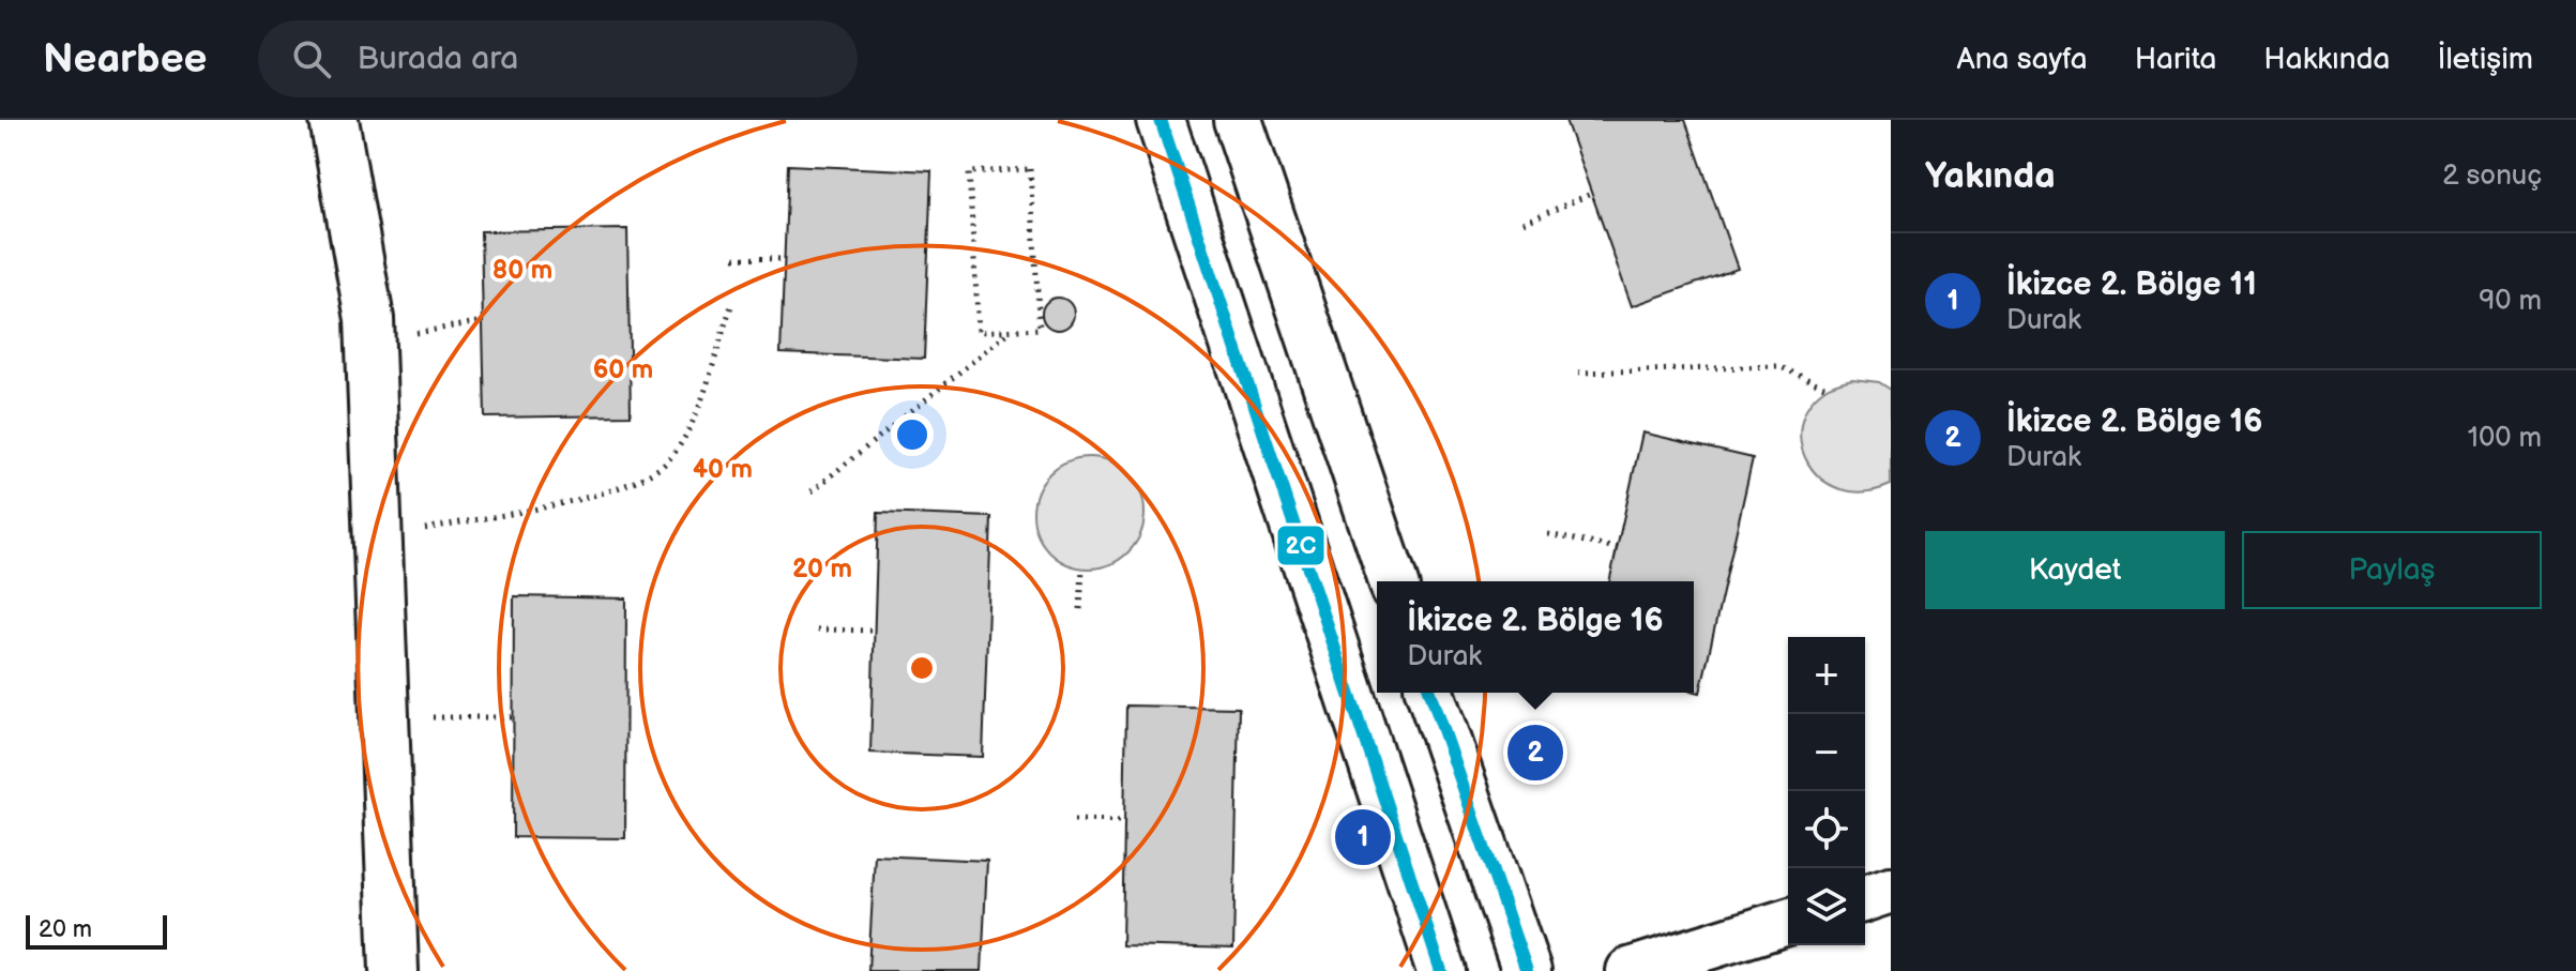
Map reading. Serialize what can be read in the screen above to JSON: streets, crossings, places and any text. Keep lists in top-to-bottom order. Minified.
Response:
{"lines":["transit line 2C"],"scale_bar":"20 m","page":{"header":"Nearbee","search":"Burada ara","nav":["Ana sayfa","Harita","Hakkında","İletişim"],"heading":["Yakında","2 sonuç"],"list":[{"mark":"1","name":"İkizce 2. Bölge 11","note":"Durak","value":"90 m"},{"mark":"2","name":"İkizce 2. Bölge 16","note":"Durak","value":"100 m"}],"buttons":["Kaydet","Paylaş"],"popup":["İkizce 2. Bölge 16","Durak"],"map_buttons":["+","−"],"pins":["2","1"],"scale":"20 m"},"rings":["80 m","60 m","40 m","20 m"]}
